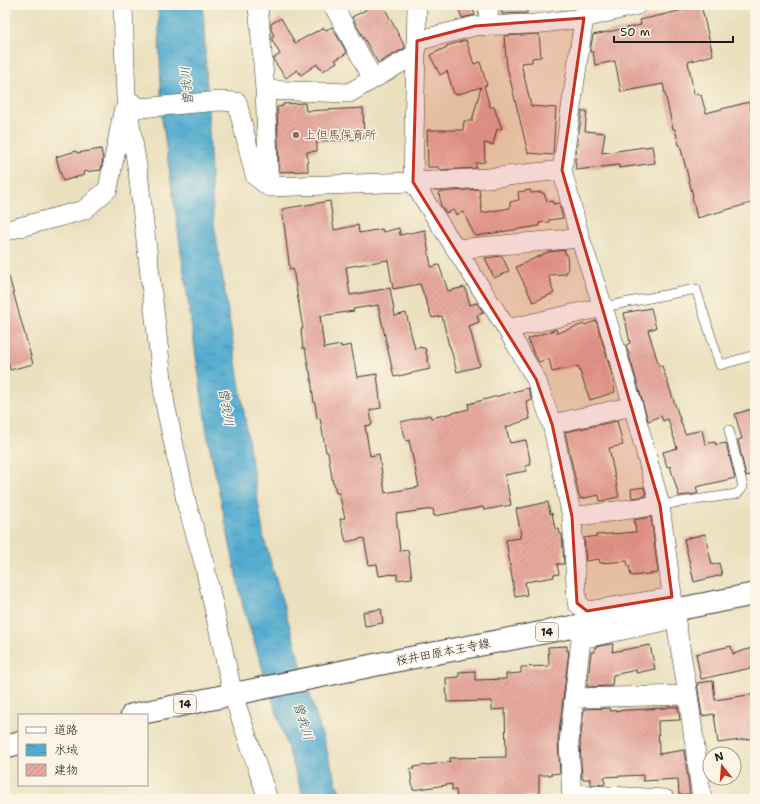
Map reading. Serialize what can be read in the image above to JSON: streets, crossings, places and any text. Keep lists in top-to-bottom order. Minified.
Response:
{"streets":{"main road":["14","桜井田原本王寺線"]},"water":["曽我川"],"places":["上但馬保育所"],"legend":["道路","水域","建物"],"scale_bar":"50 m","north":"top"}
